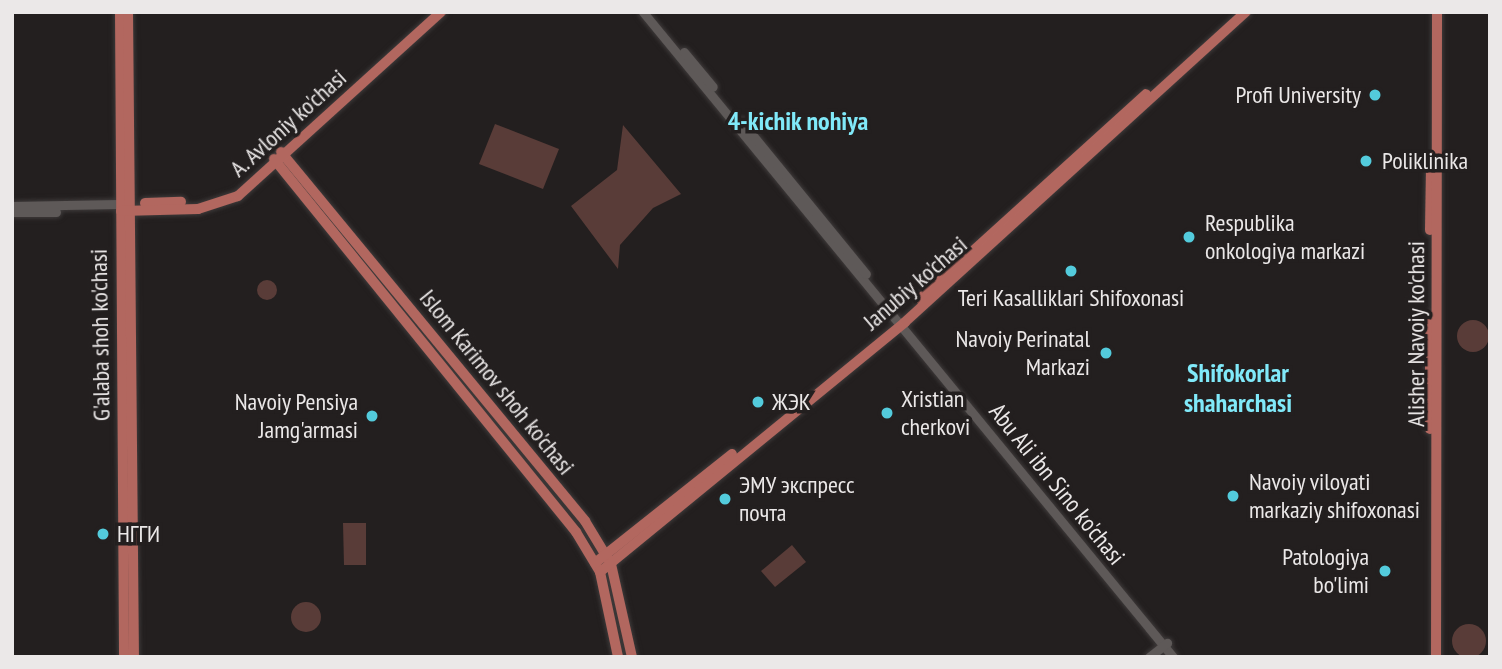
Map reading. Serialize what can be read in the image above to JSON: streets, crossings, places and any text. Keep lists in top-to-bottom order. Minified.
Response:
{"streets":{"main road":["A. Avloniy ko'chasi","Janubiy ko'chasi","Alisher Navoiy ko'chasi","G'alaba shoh ko'chasi","Islom Karimov shoh ko'chasi"],"street":["Abu Ali ibn Sino ko'chasi"]},"crossings":[["A. Avloniy ko'chasi","G'alaba shoh ko'chasi"],["A. Avloniy ko'chasi","Islom Karimov shoh ko'chasi"],["Janubiy ko'chasi","Islom Karimov shoh ko'chasi"],["Janubiy ko'chasi","Abu Ali ibn Sino ko'chasi"]],"districts":["4-kichik nohiya","Shifokorlar shaharchasi"],"places":["Profi University","Poliklinika","Respublika onkologiya markazi","Teri Kasalliklari Shifoxonasi","Navoiy Perinatal Markazi","ЖЭК","Xristian cherkovi","Navoiy Pensiya Jamg'armasi","Navoiy viloyati markaziy shifoxonasi","ЭМУ экспресс почта","НГГИ","Patologiya bo'limi"]}
